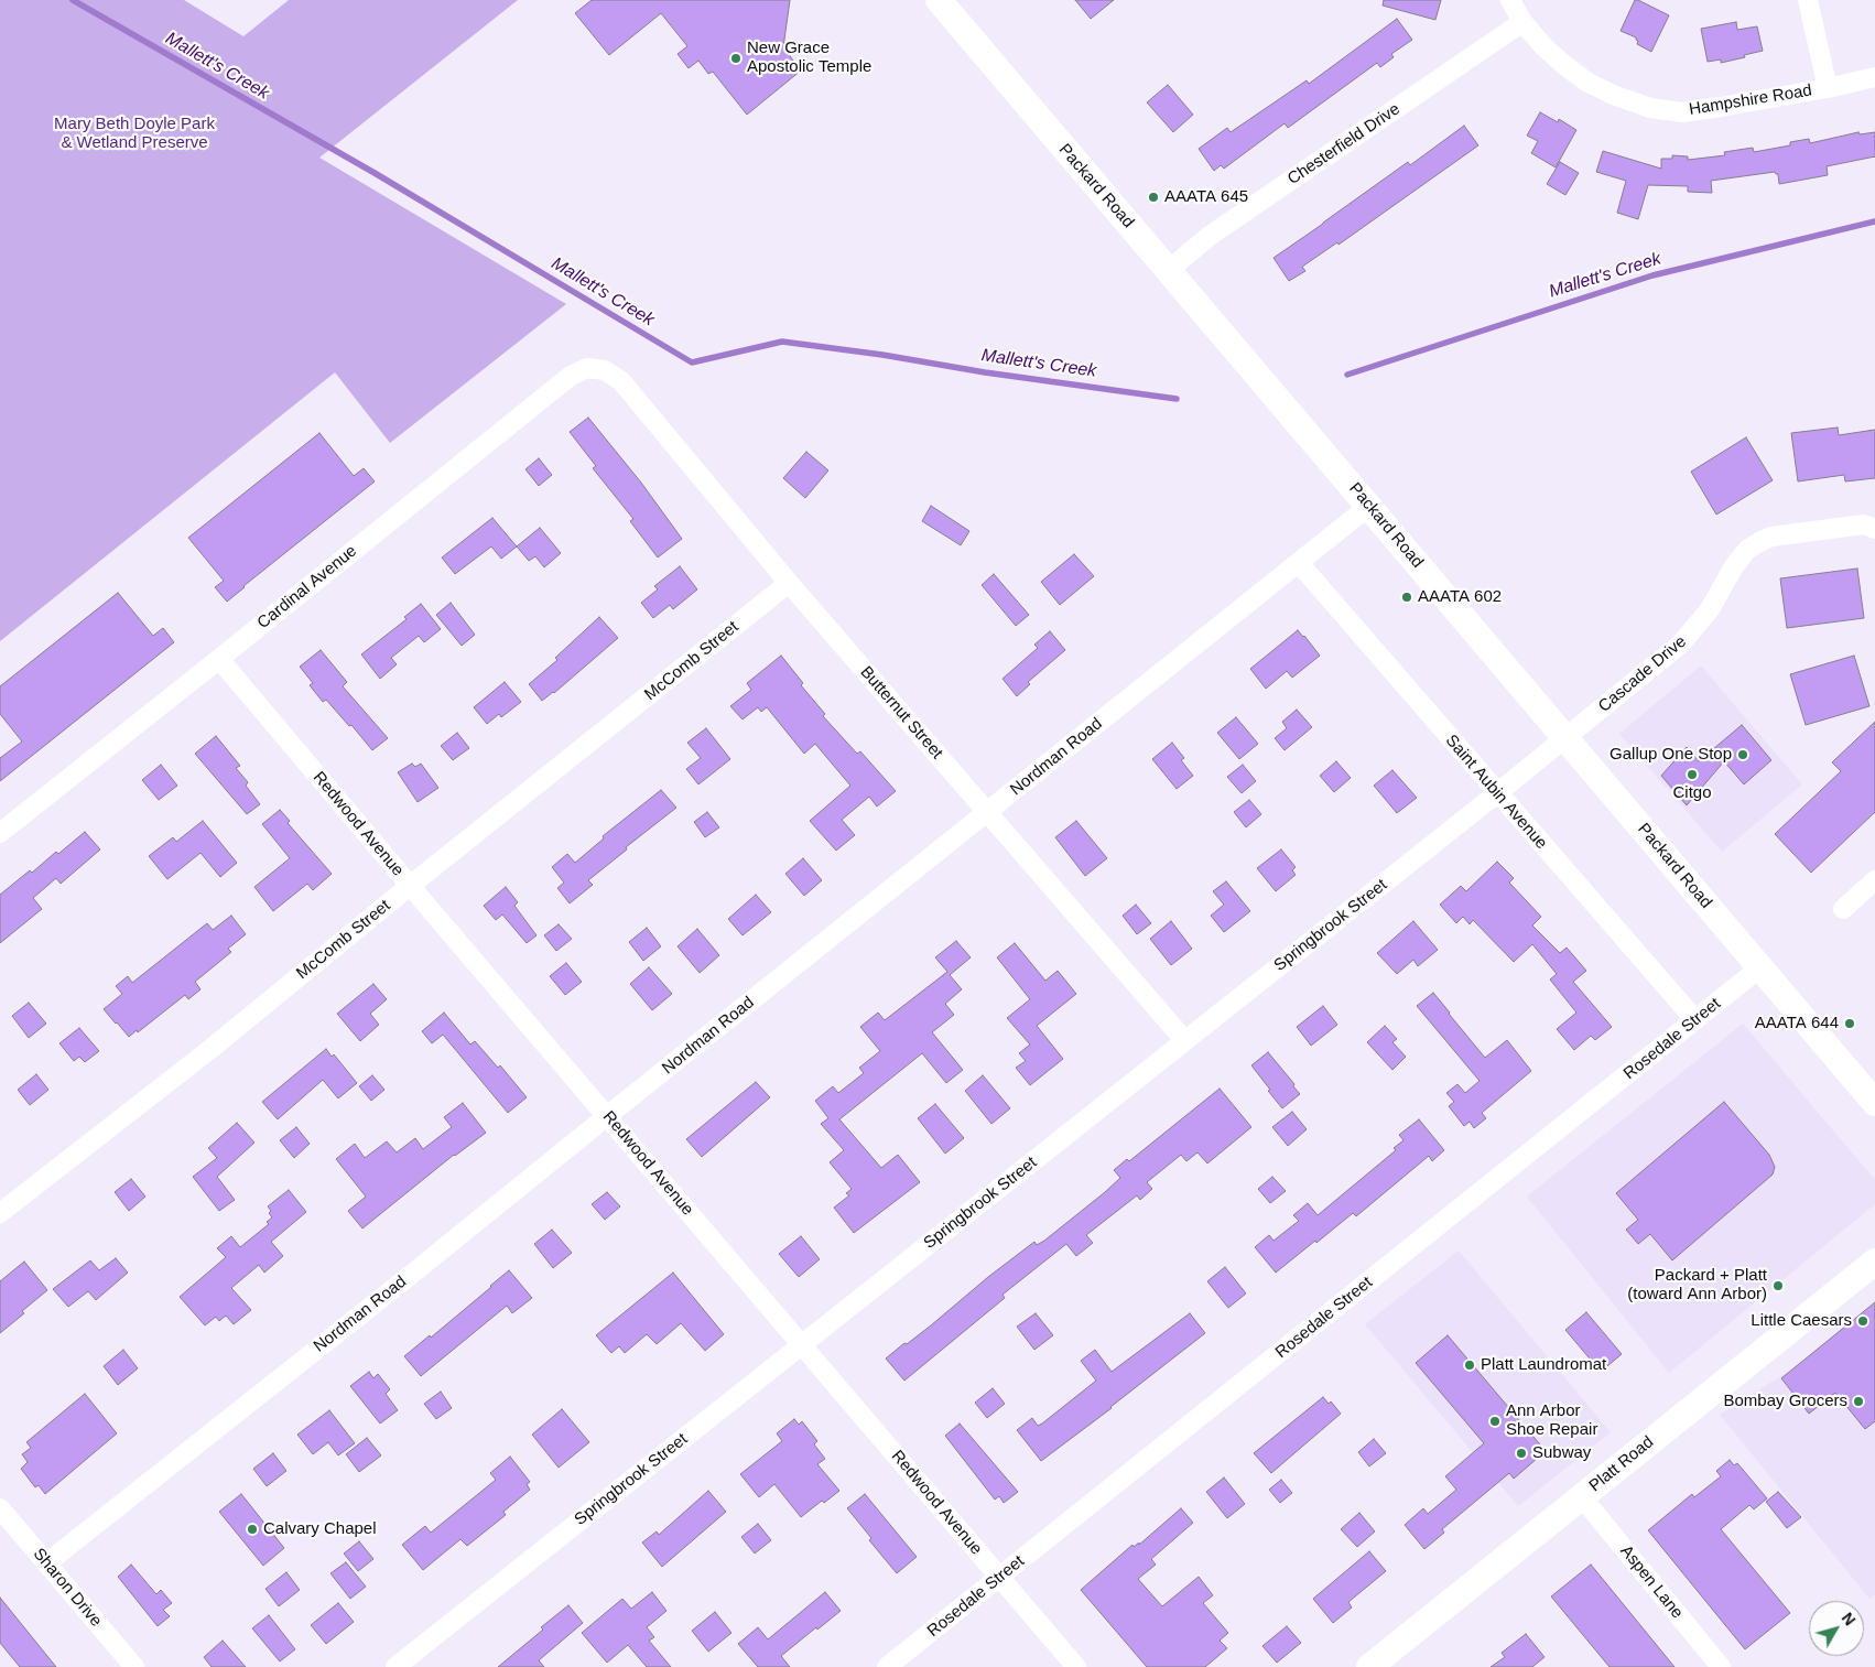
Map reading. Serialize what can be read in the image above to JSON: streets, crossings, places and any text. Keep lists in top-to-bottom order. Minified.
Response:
{"streets":{"main road":["Packard Road","Platt Road"],"street":["Hampshire Road","Chesterfield Drive","Cardinal Avenue","McComb Street","Cascade Drive","Butternut Street","Nordman Road","Saint Aubin Avenue","Redwood Avenue","Springbrook Street","Rosedale Street","Aspen Lane","Sharon Drive"]},"crossings":[["Hampshire Road","Chesterfield Drive"],["Chesterfield Drive","Packard Road"],["Packard Road","Cascade Drive"],["Packard Road","Nordman Road"],["Packard Road","Springbrook Street"],["Packard Road","Rosedale Street"],["Cardinal Avenue","Butternut Street"],["Cardinal Avenue","Redwood Avenue"],["McComb Street","Butternut Street"],["McComb Street","Redwood Avenue"],["Cascade Drive","Springbrook Street"],["Butternut Street","Nordman Road"],["Butternut Street","Springbrook Street"],["Nordman Road","Saint Aubin Avenue"],["Nordman Road","Redwood Avenue"],["Nordman Road","Sharon Drive"],["Saint Aubin Avenue","Springbrook Street"],["Saint Aubin Avenue","Rosedale Street"],["Redwood Avenue","Springbrook Street"],["Redwood Avenue","Rosedale Street"],["Platt Road","Aspen Lane"]],"water":["Mallett's Creek"],"parks":["Mary Beth Doyle Park & Wetland Preserve"],"places":["New Grace Apostolic Temple","AAATA 645","AAATA 602","Gallup One Stop","Citgo","AAATA 644","Packard + Platt (toward Ann Arbor)","Little Caesars","Platt Laundromat","Bombay Grocers","Ann Arbor Shoe Repair","Subway","Calvary Chapel"],"north":"top right"}
